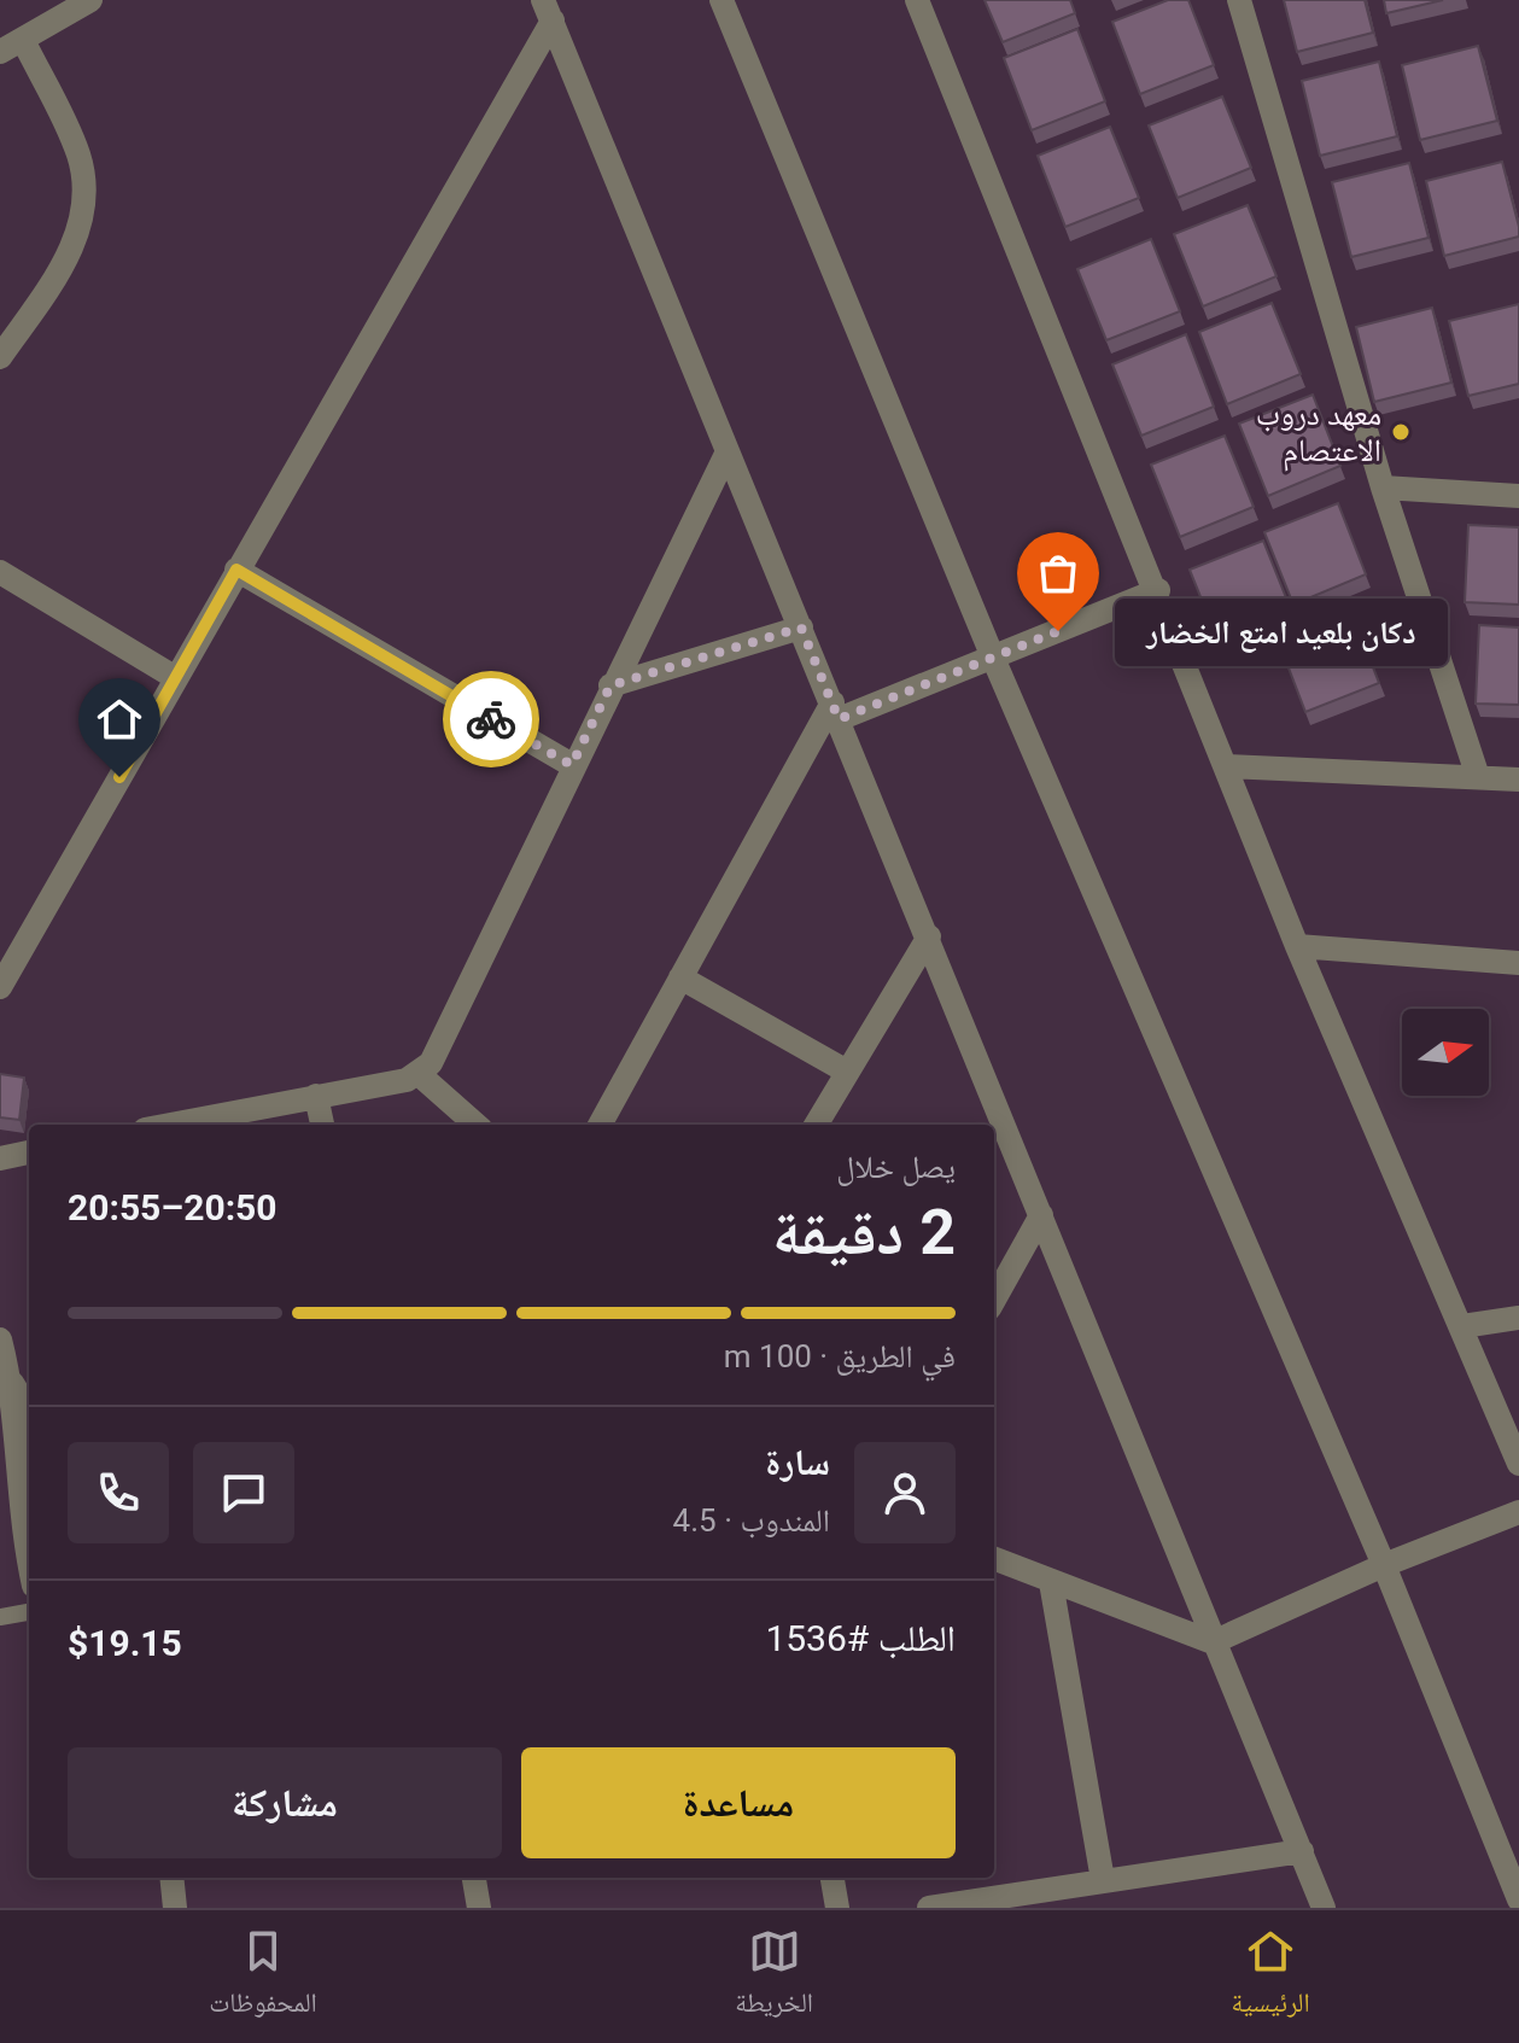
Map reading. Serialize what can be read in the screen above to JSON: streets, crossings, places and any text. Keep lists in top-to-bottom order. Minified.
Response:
{"places":["معهد دروب الاعتصام","دكان بلعيد امتع الخضار"],"north":"right","page":{"bubble":"دكان بلعيد امتع الخضار","heading":["2 دقيقة","يصل خلال","20:50–20:55"],"panel":["سارة","المندوب · 4.5","الطلب #1536","$19.15"],"bar":"في الطريق · 100 m","buttons":["مساعدة","مشاركة"],"tabs":["الرئيسية","الخريطة","المحفوظات"]}}
